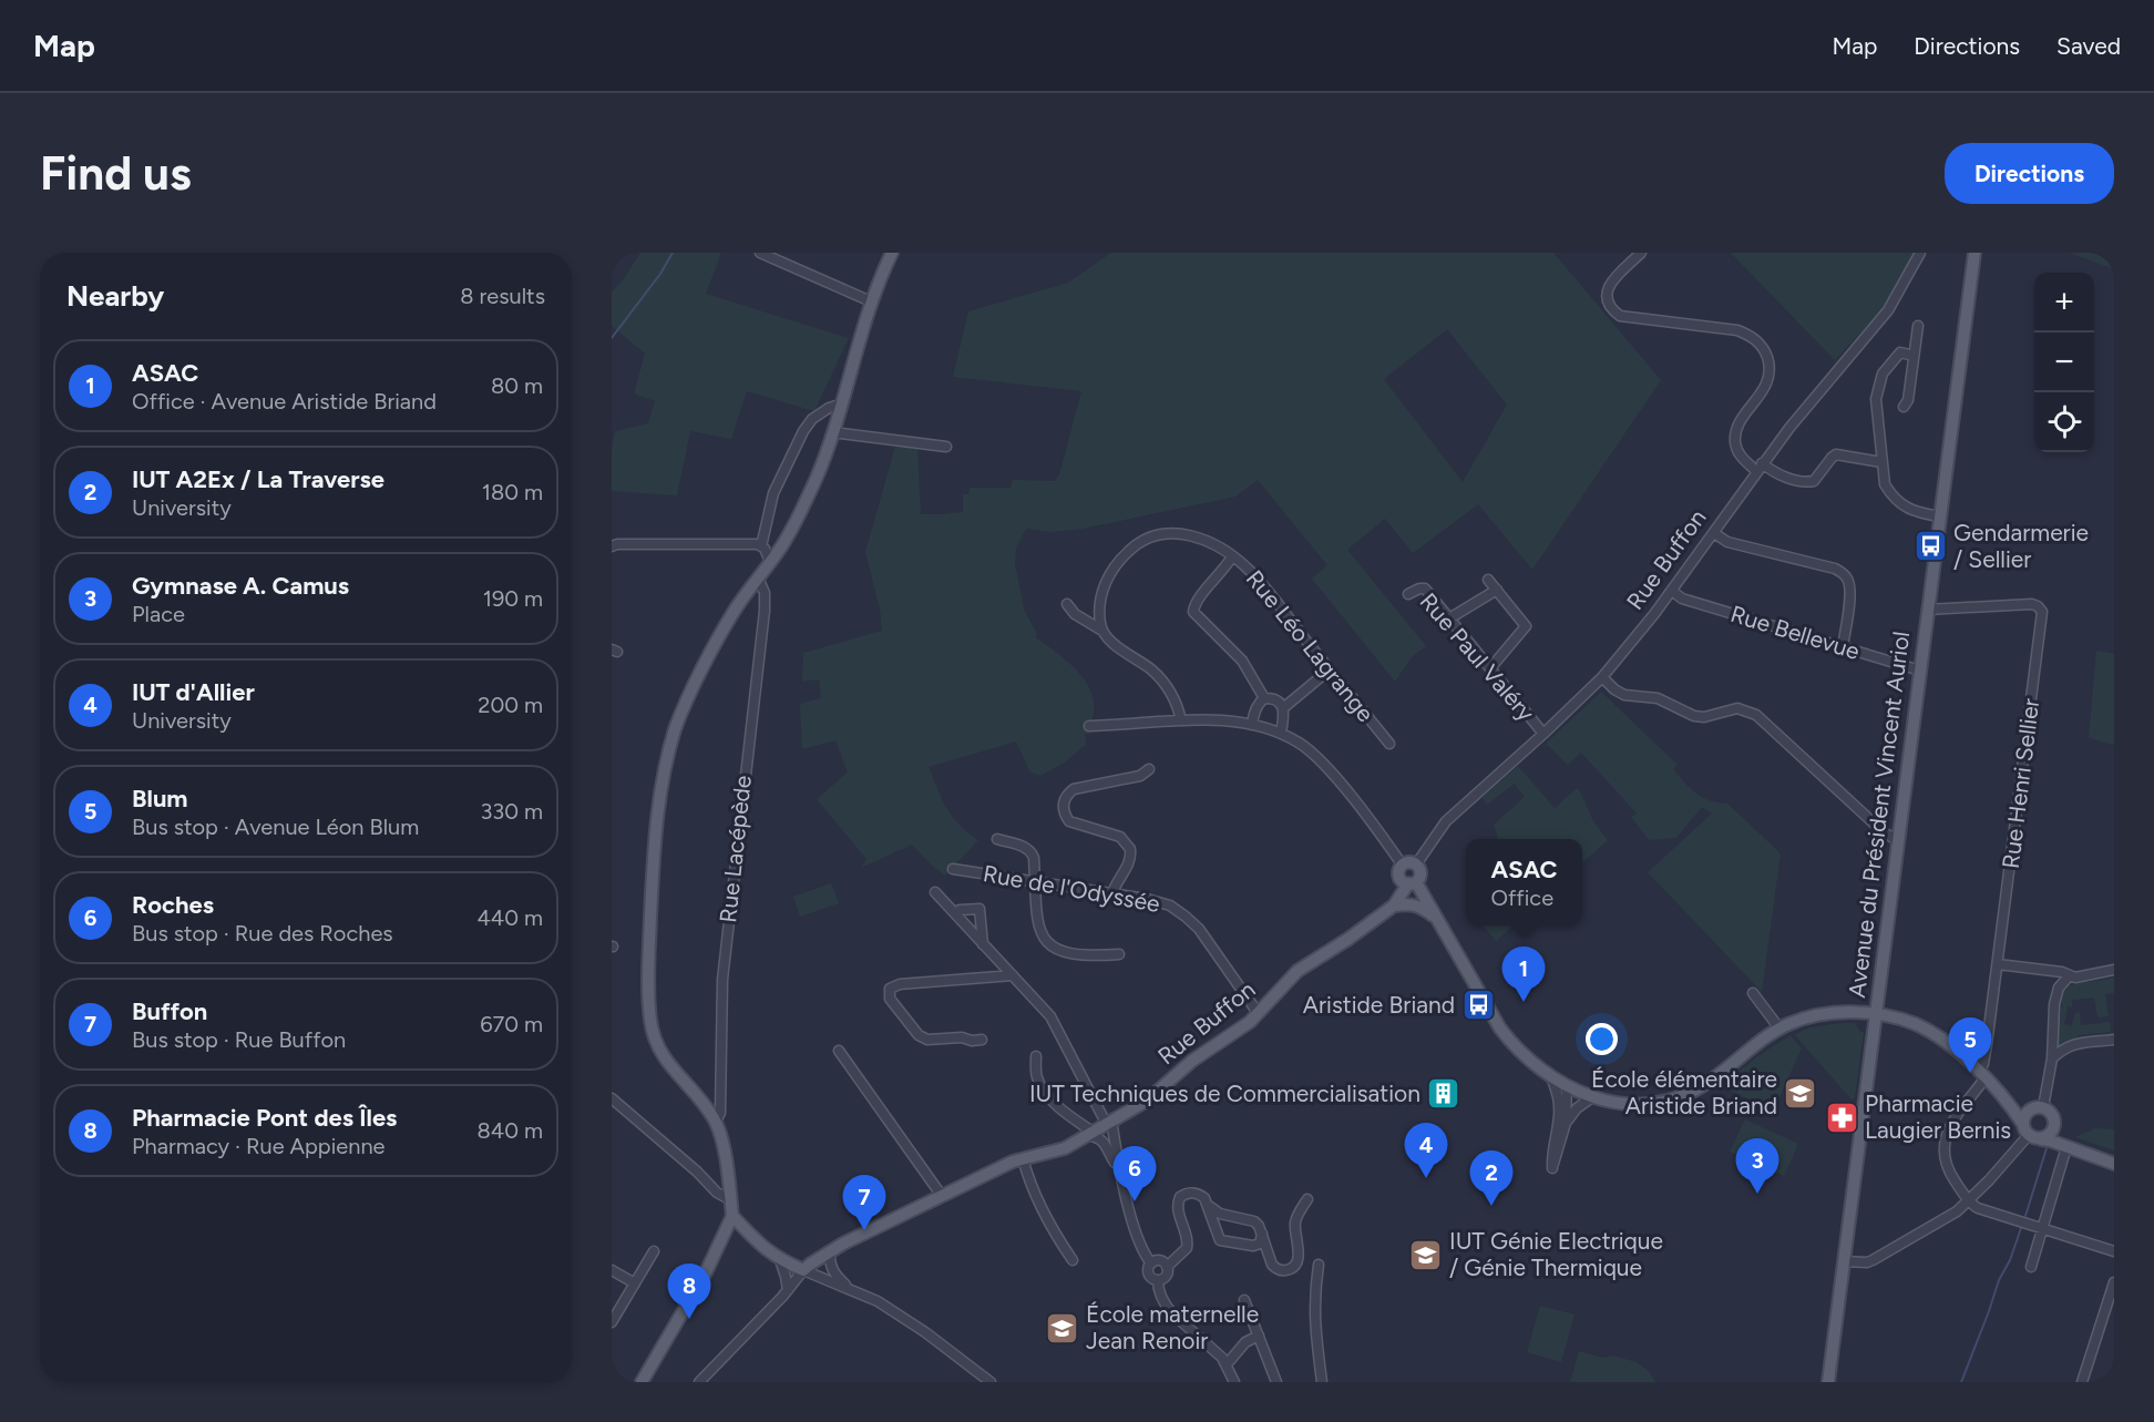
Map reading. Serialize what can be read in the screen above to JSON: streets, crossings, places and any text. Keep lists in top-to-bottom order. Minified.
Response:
{"streets":{"main road":["Rue Buffon","Avenue du Président Vincent Auriol"],"street":["Rue Bellevue","Rue Léo Lagrange","Rue Paul Valéry","Rue Henri Sellier","Rue Lacépède","Rue de l'Odyssée"]},"crossings":[["Rue Buffon","Rue Bellevue"],["Rue Buffon","Rue Paul Valéry"],["Rue Buffon","Rue de l'Odyssée"],["Rue Bellevue","Avenue du Président Vincent Auriol"],["Rue Henri Sellier","Avenue du Président Vincent Auriol"]],"places":{"bus stop":["Gendarmerie / Sellier","Aristide Briand"],"school or university":["École élémentaire Aristide Briand","IUT Génie Electrique / Génie Thermique","École maternelle Jean Renoir"],"building":["IUT Techniques de Commercialisation"],"pharmacy":["Pharmacie Laugier Bernis"]},"page":{"header":"Map","nav":["Map","Directions","Saved"],"buttons":"Directions","title":"Find us","heading":["Nearby","8 results"],"map_buttons":["+","−"],"list":[{"mark":"1","name":"ASAC","note":"Office · Avenue Aristide Briand","value":"80 m"},{"mark":"2","name":"IUT A2Ex / La Traverse","note":"University","value":"180 m"},{"mark":"3","name":"Gymnase A. Camus","note":"Place","value":"190 m"},{"mark":"4","name":"IUT d'Allier","note":"University","value":"200 m"},{"mark":"5","name":"Blum","note":"Bus stop · Avenue Léon Blum","value":"330 m"},{"mark":"6","name":"Roches","note":"Bus stop · Rue des Roches","value":"440 m"},{"mark":"7","name":"Buffon","note":"Bus stop · Rue Buffon","value":"670 m"},{"mark":"8","name":"Pharmacie Pont des Îles","note":"Pharmacy · Rue Appienne","value":"840 m"}],"popup":["ASAC","Office"],"pins":["1","5","4","3","6","2","7","8"]}}
